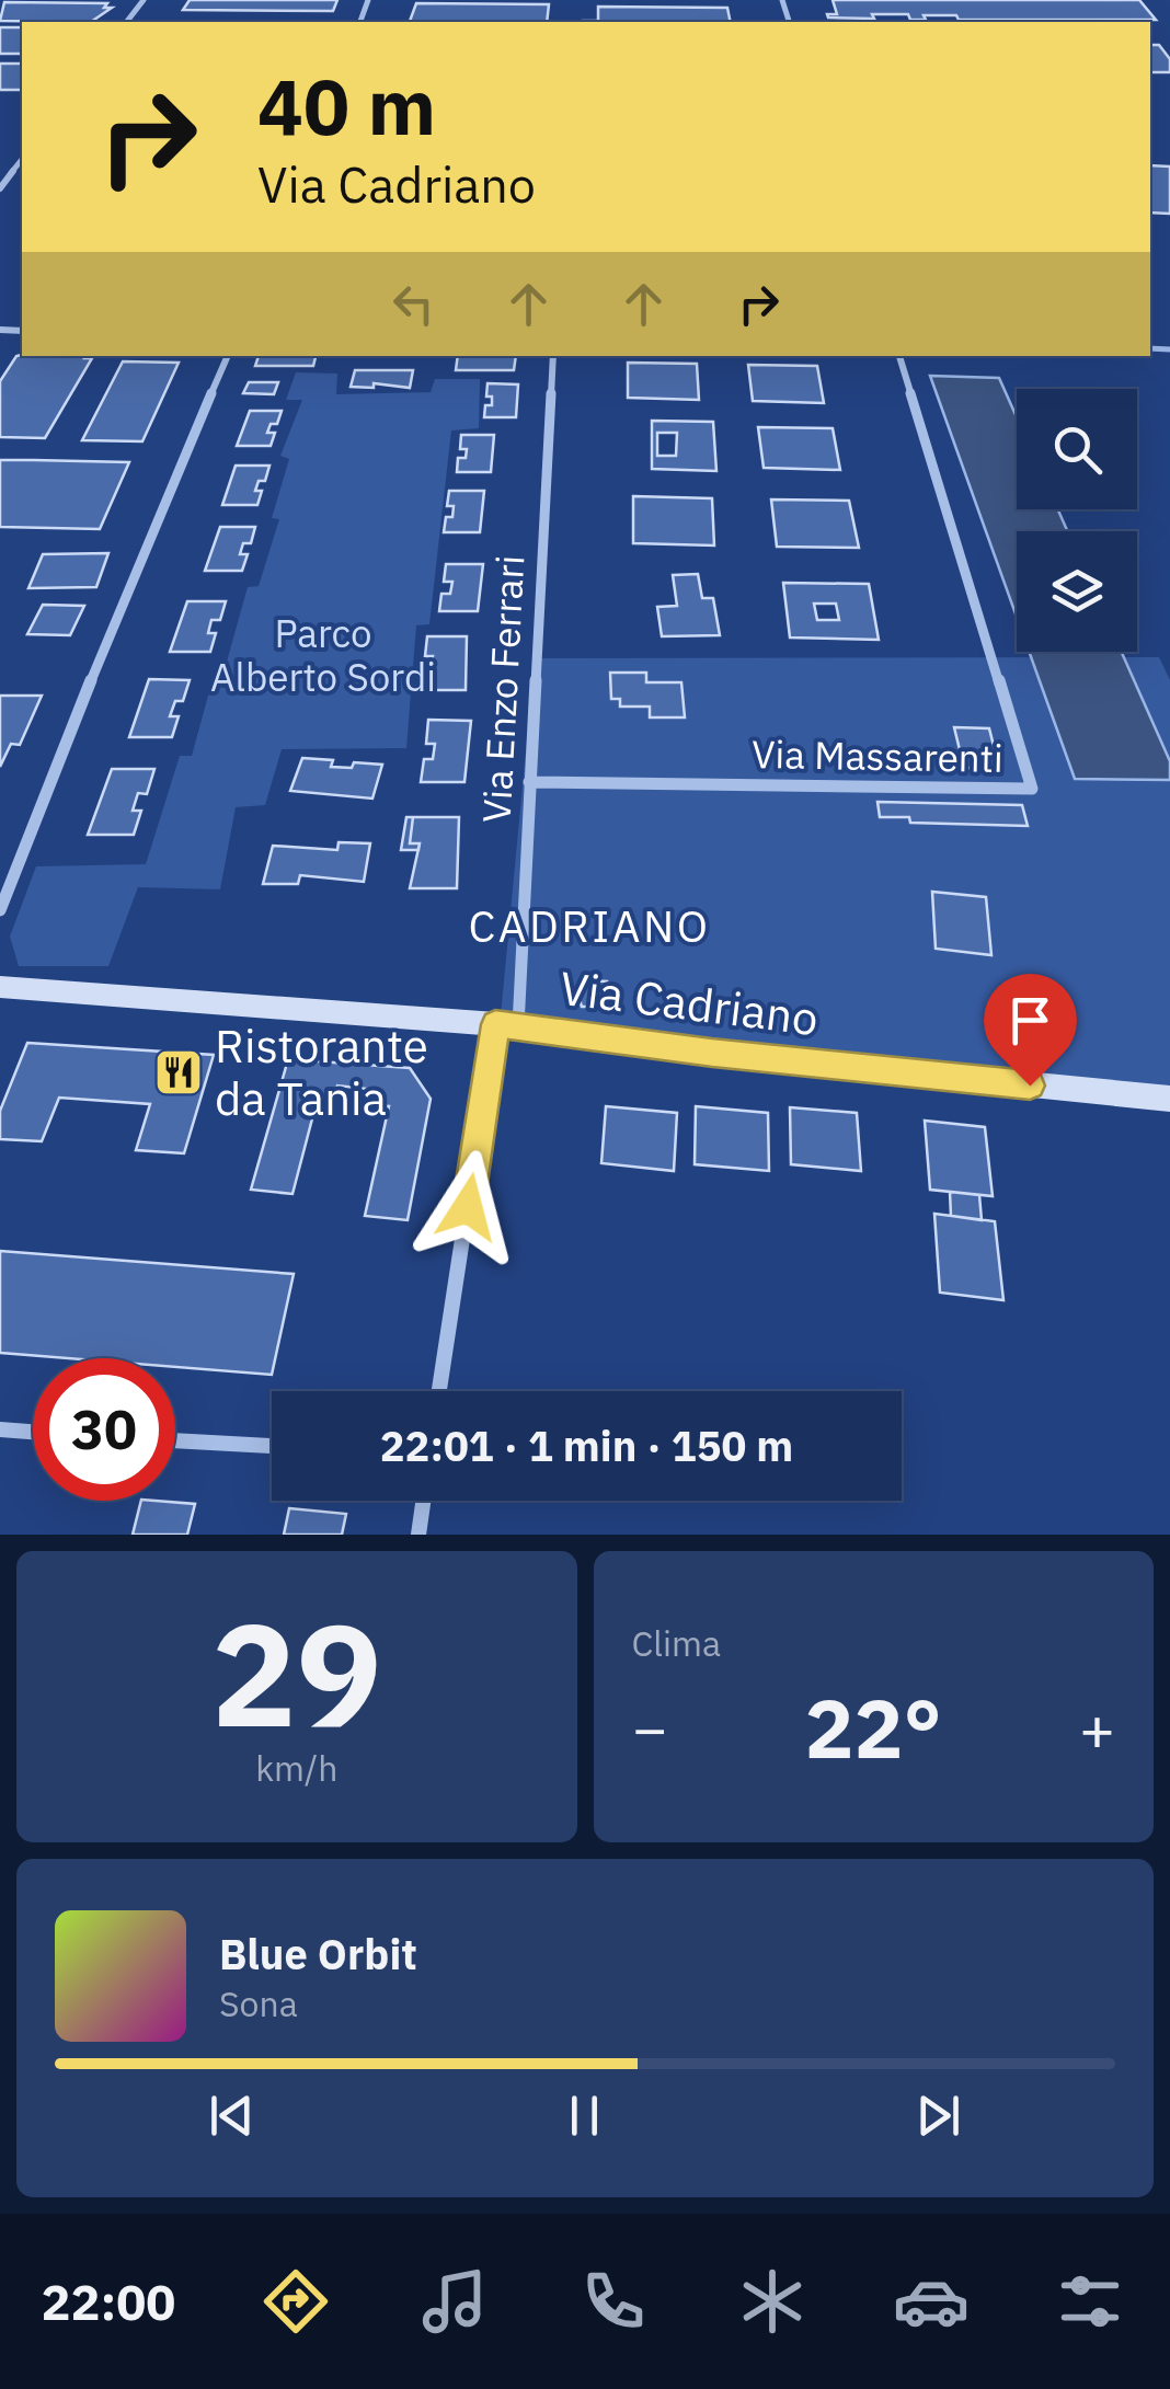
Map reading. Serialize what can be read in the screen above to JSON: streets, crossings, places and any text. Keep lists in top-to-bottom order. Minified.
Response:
{"streets":{"street":["Via Enzo Ferrari","Via Massarenti","Via Cadriano"]},"crossings":[["Via Enzo Ferrari","Via Massarenti"],["Via Enzo Ferrari","Via Cadriano"]],"districts":["CADRIANO"],"parks":["Parco Alberto Sordi"],"places":{"restaurant":["Ristorante da Tania"]},"page":{"turn":["40 m","Via Cadriano"],"limit":"30","trip":"22:01 · 1 min · 150 m","tile":[["29","km/h"],"Clima"],"heat":["−","22°","+"],"song":["Blue Orbit","Sona"],"tabs":"22:00"}}
